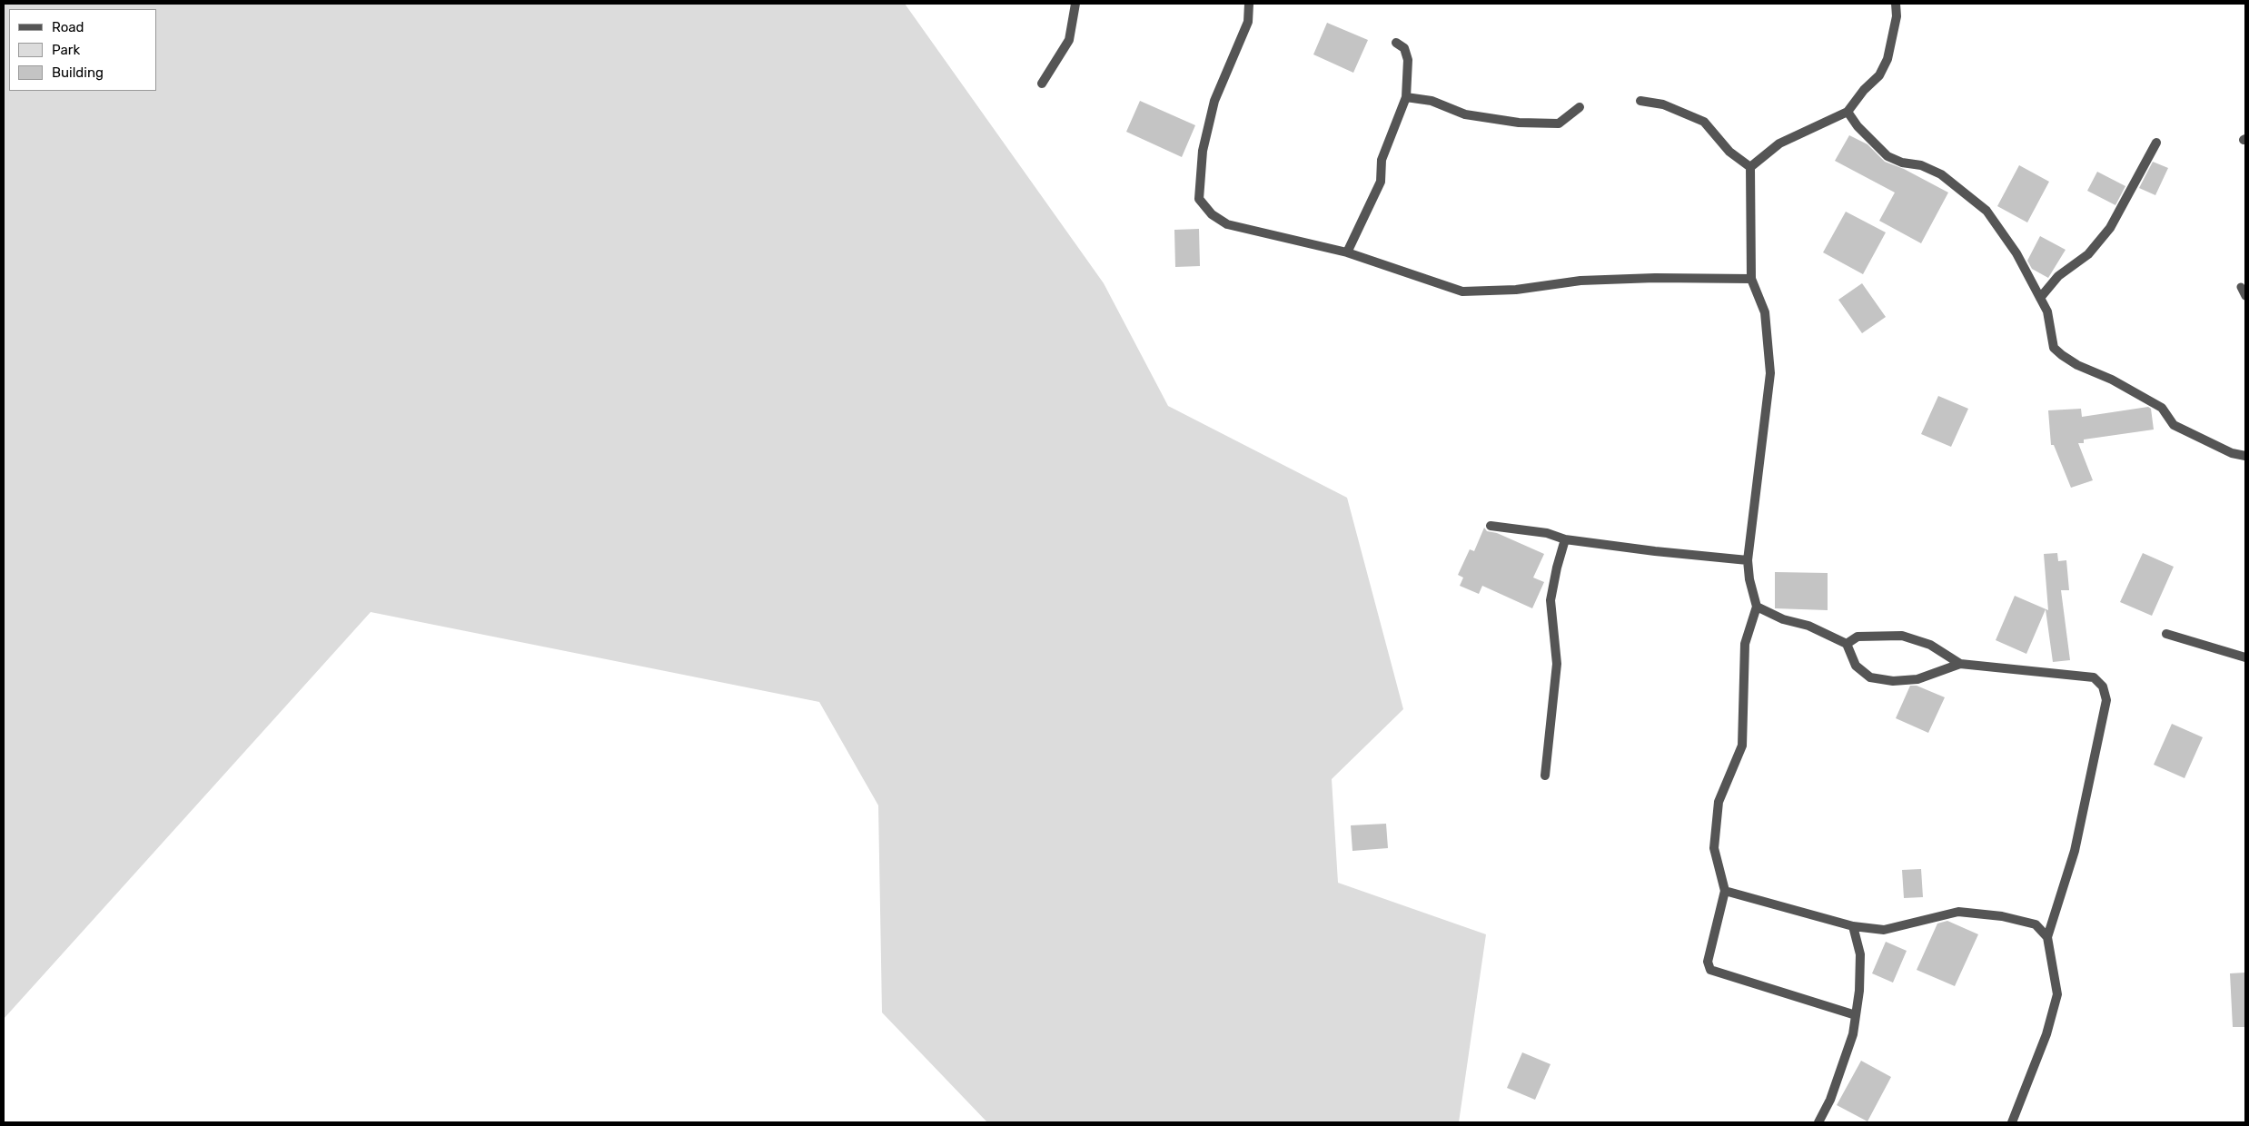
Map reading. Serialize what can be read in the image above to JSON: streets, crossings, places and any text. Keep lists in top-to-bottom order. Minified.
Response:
{"legend":["Road","Park","Building"]}
